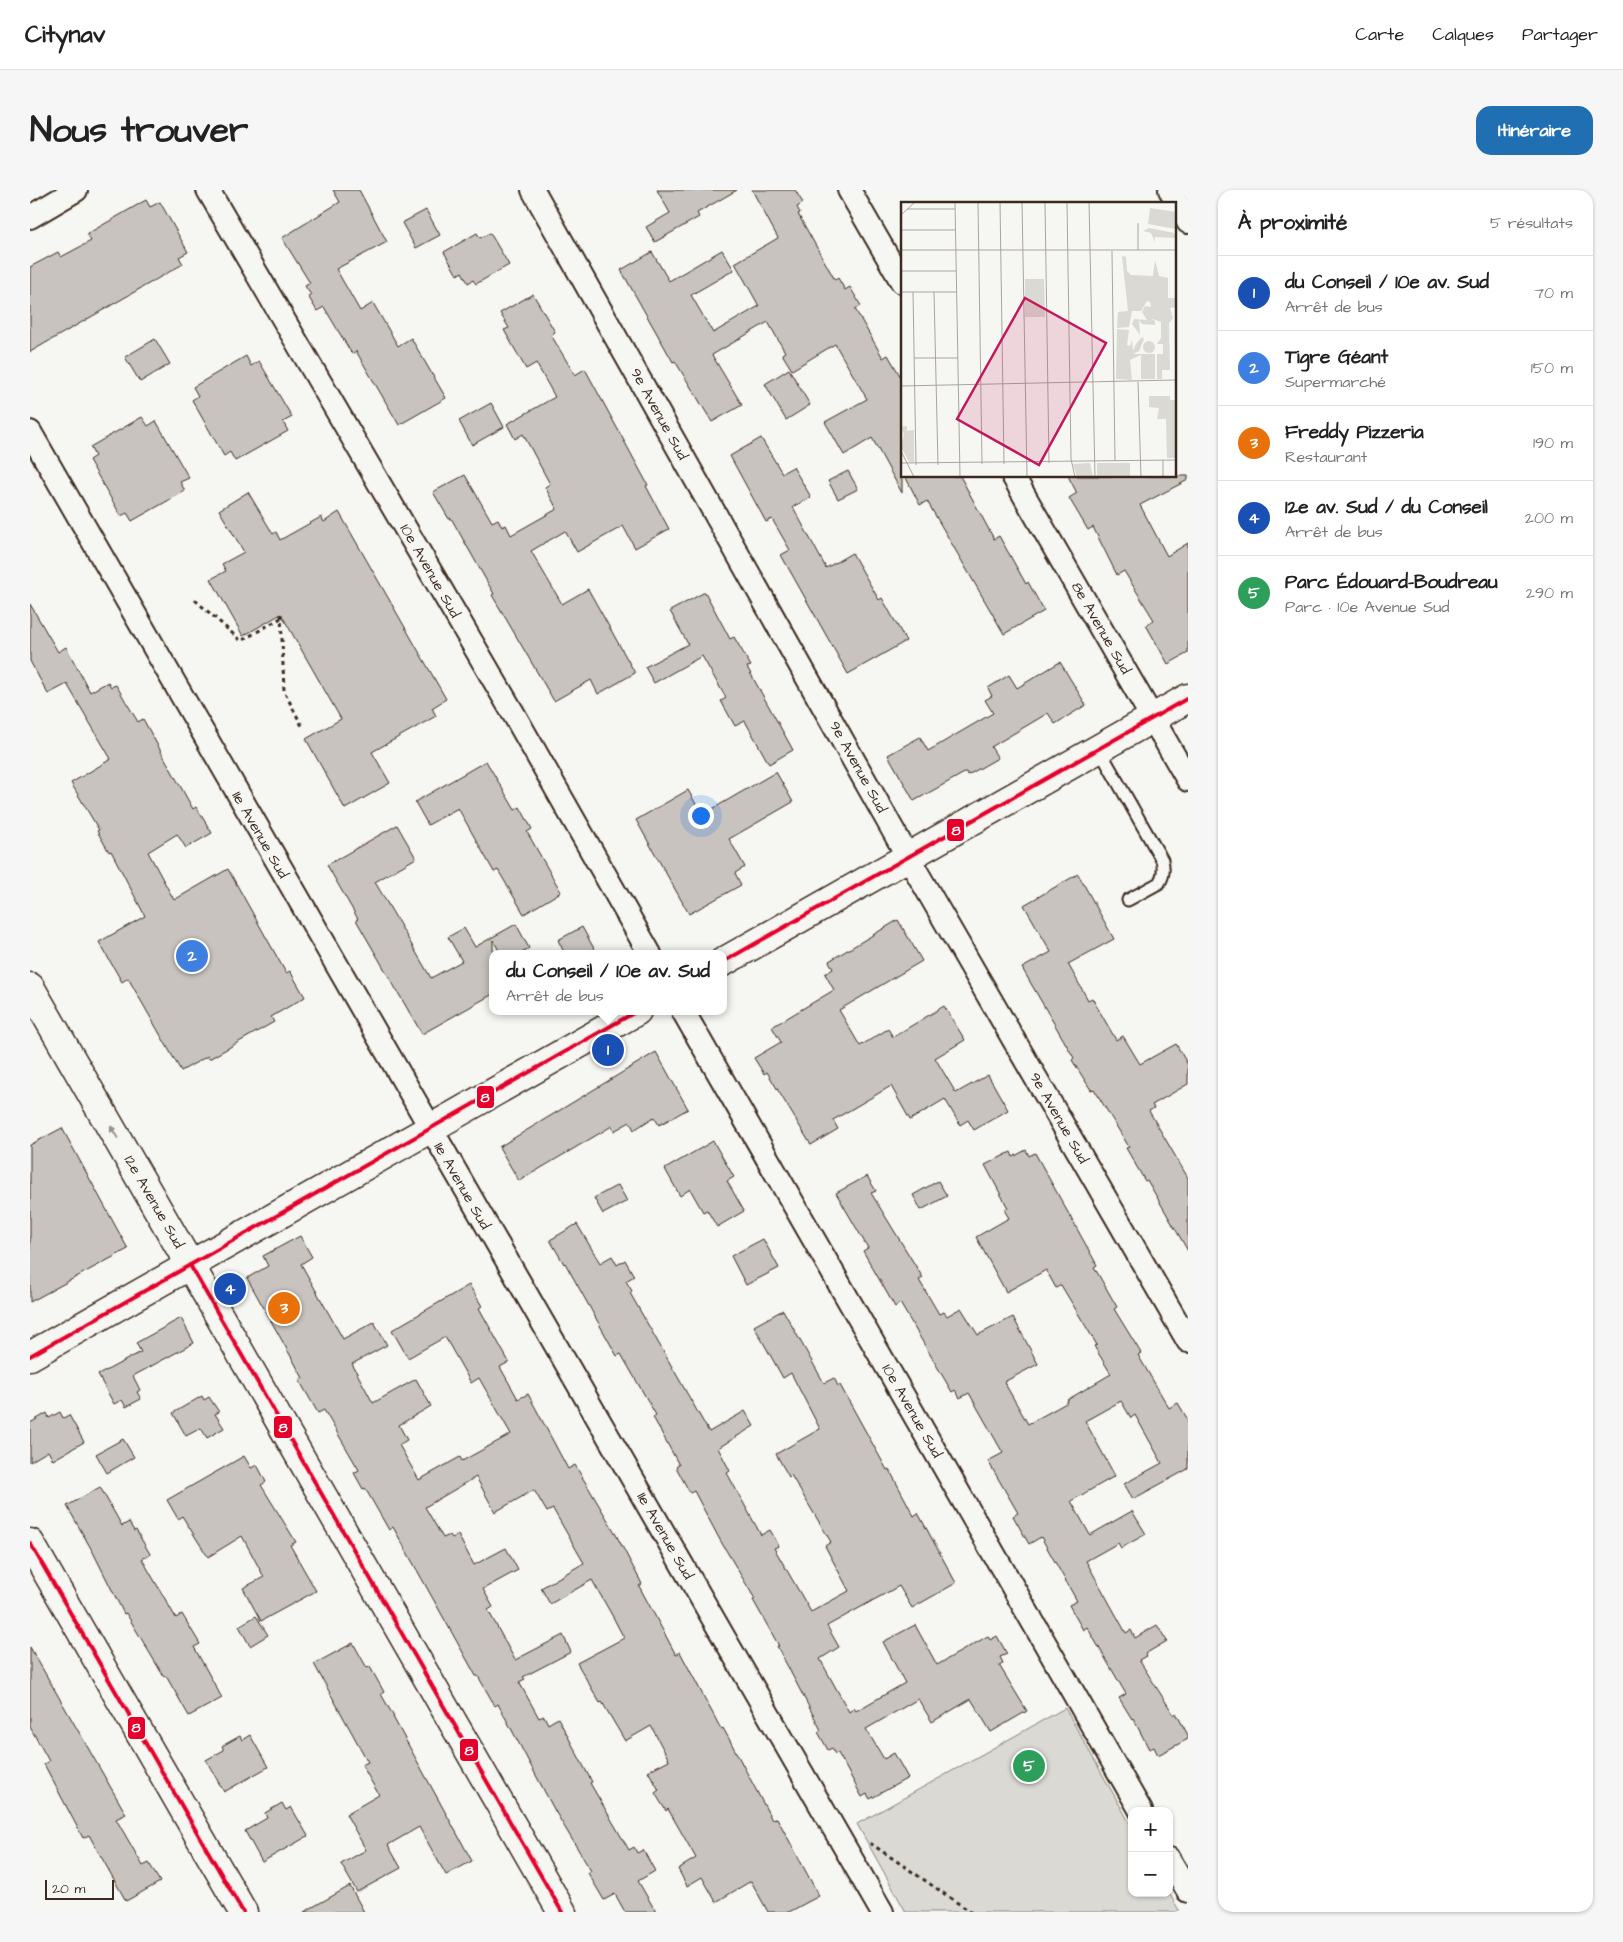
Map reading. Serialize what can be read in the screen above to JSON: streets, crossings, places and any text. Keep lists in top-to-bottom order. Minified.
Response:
{"streets":{"main road":["12e Avenue Sud"],"street":["9e Avenue Sud","10e Avenue Sud","8e Avenue Sud","11e Avenue Sud"]},"lines":["transit line 8"],"scale_bar":"20 m","page":{"header":"Citynav","nav":["Carte","Calques","Partager"],"title":"Nous trouver","buttons":"Itinéraire","heading":["À proximité","5 résultats"],"list":[{"mark":"1","name":"du Conseil / 10e av. Sud","note":"Arrêt de bus","value":"70 m"},{"mark":"2","name":"Tigre Géant","note":"Supermarché","value":"150 m"},{"mark":"3","name":"Freddy Pizzeria","note":"Restaurant","value":"190 m"},{"mark":"4","name":"12e av. Sud / du Conseil","note":"Arrêt de bus","value":"200 m"},{"mark":"5","name":"Parc Édouard-Boudreau","note":"Parc · 10e Avenue Sud","value":"290 m"}],"pins":["2","1","4","3","5"],"popup":["du Conseil / 10e av. Sud","Arrêt de bus"],"map_buttons":["+","−"],"scale":"20 m"}}
